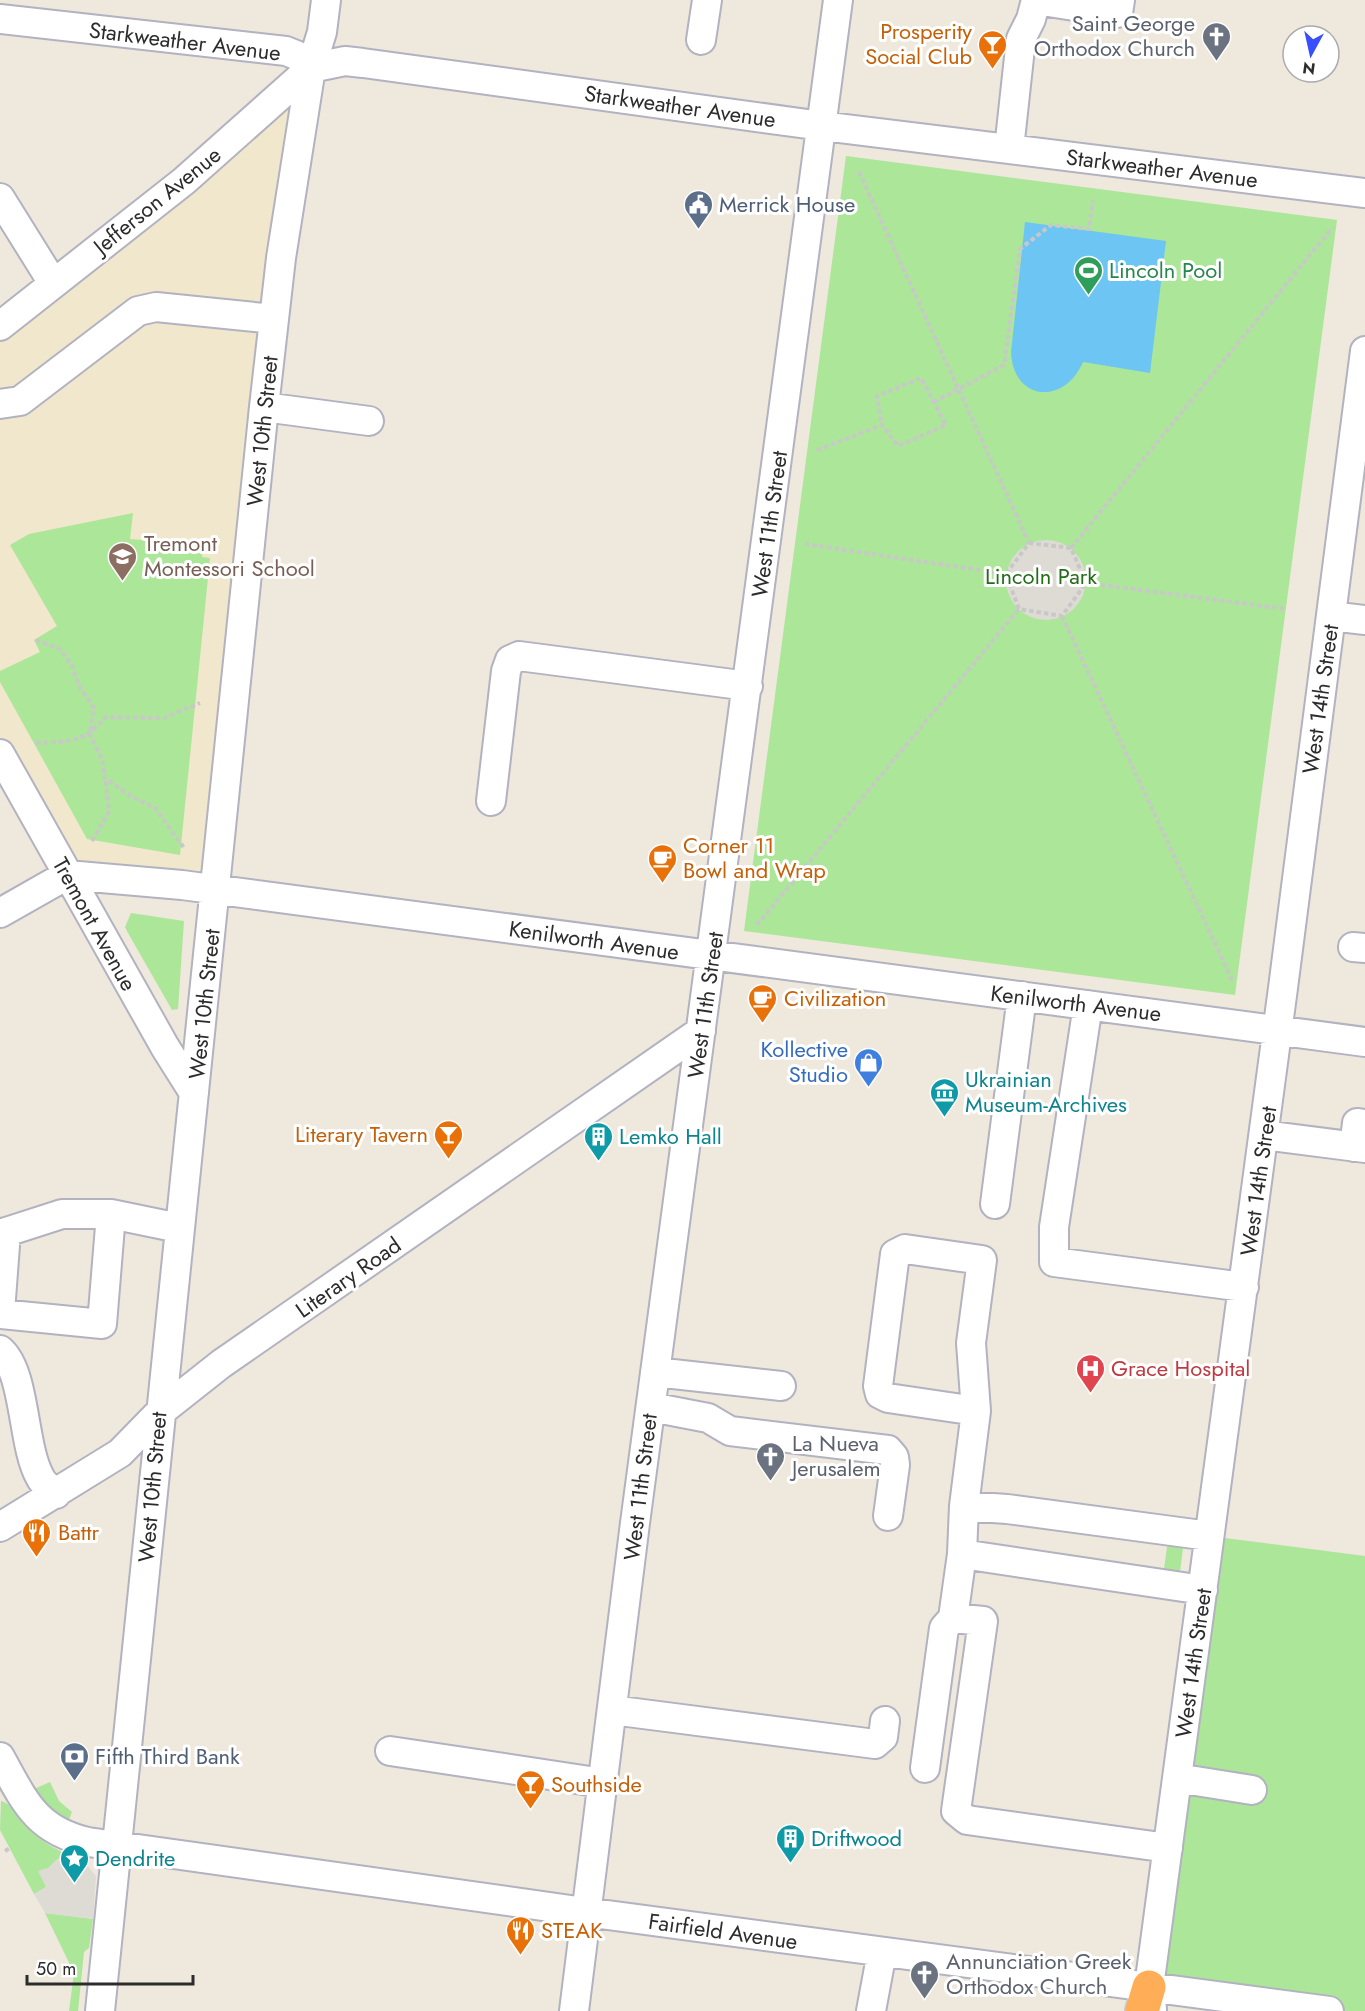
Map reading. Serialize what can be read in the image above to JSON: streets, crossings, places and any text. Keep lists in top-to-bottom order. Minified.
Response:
{"streets":{"street":["Starkweather Avenue","Jefferson Avenue","West 10th Street","West 11th Street","West 14th Street","Tremont Avenue","Kenilworth Avenue","Literary Road","Fairfield Avenue"]},"crossings":[["Starkweather Avenue","Jefferson Avenue"],["Starkweather Avenue","West 10th Street"],["Starkweather Avenue","West 11th Street"],["Jefferson Avenue","West 10th Street"],["West 10th Street","Tremont Avenue"],["West 10th Street","Kenilworth Avenue"],["West 10th Street","Literary Road"],["West 10th Street","Fairfield Avenue"],["West 11th Street","Kenilworth Avenue"],["West 11th Street","Literary Road"],["West 11th Street","Fairfield Avenue"],["West 14th Street","Kenilworth Avenue"],["West 14th Street","Fairfield Avenue"],["Tremont Avenue","Kenilworth Avenue"]],"parks":["Lincoln Park"],"places":{"church":["Saint George Orthodox Church","La Nueva Jerusalem","Annunciation Greek Orthodox Church"],"bar":["Prosperity Social Club","Literary Tavern","Southside"],"public building":["Merrick House"],"sports":["Lincoln Pool"],"school or university":["Tremont Montessori School"],"cafe":["Corner 11 Bowl and Wrap","Civilization"],"shop":["Kollective Studio"],"museum":["Ukrainian Museum-Archives"],"building":["Lemko Hall","Driftwood"],"hospital":["Grace Hospital"],"restaurant":["Battr","STEAK"],"bank":["Fifth Third Bank"],"place":["Dendrite"]},"scale_bar":"50 m","north":"bottom"}
